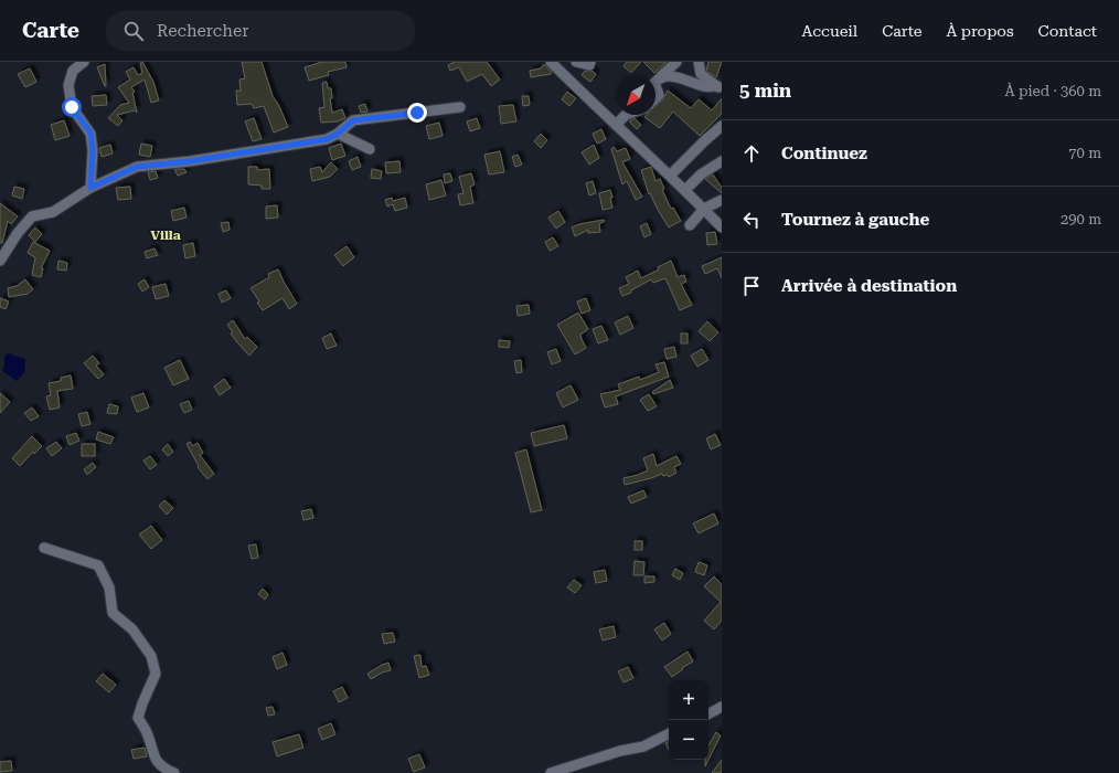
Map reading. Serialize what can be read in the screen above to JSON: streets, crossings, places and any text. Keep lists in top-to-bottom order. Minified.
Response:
{"districts":["Villa"],"north":"bottom left","page":{"header":"Carte","search":"Rechercher","nav":["Accueil","Carte","À propos","Contact"],"heading":["5 min","À pied · 360 m"],"list":[["Continuez","70 m"],["Tournez à gauche","290 m"],"Arrivée à destination"],"map_buttons":["+","−"]}}
